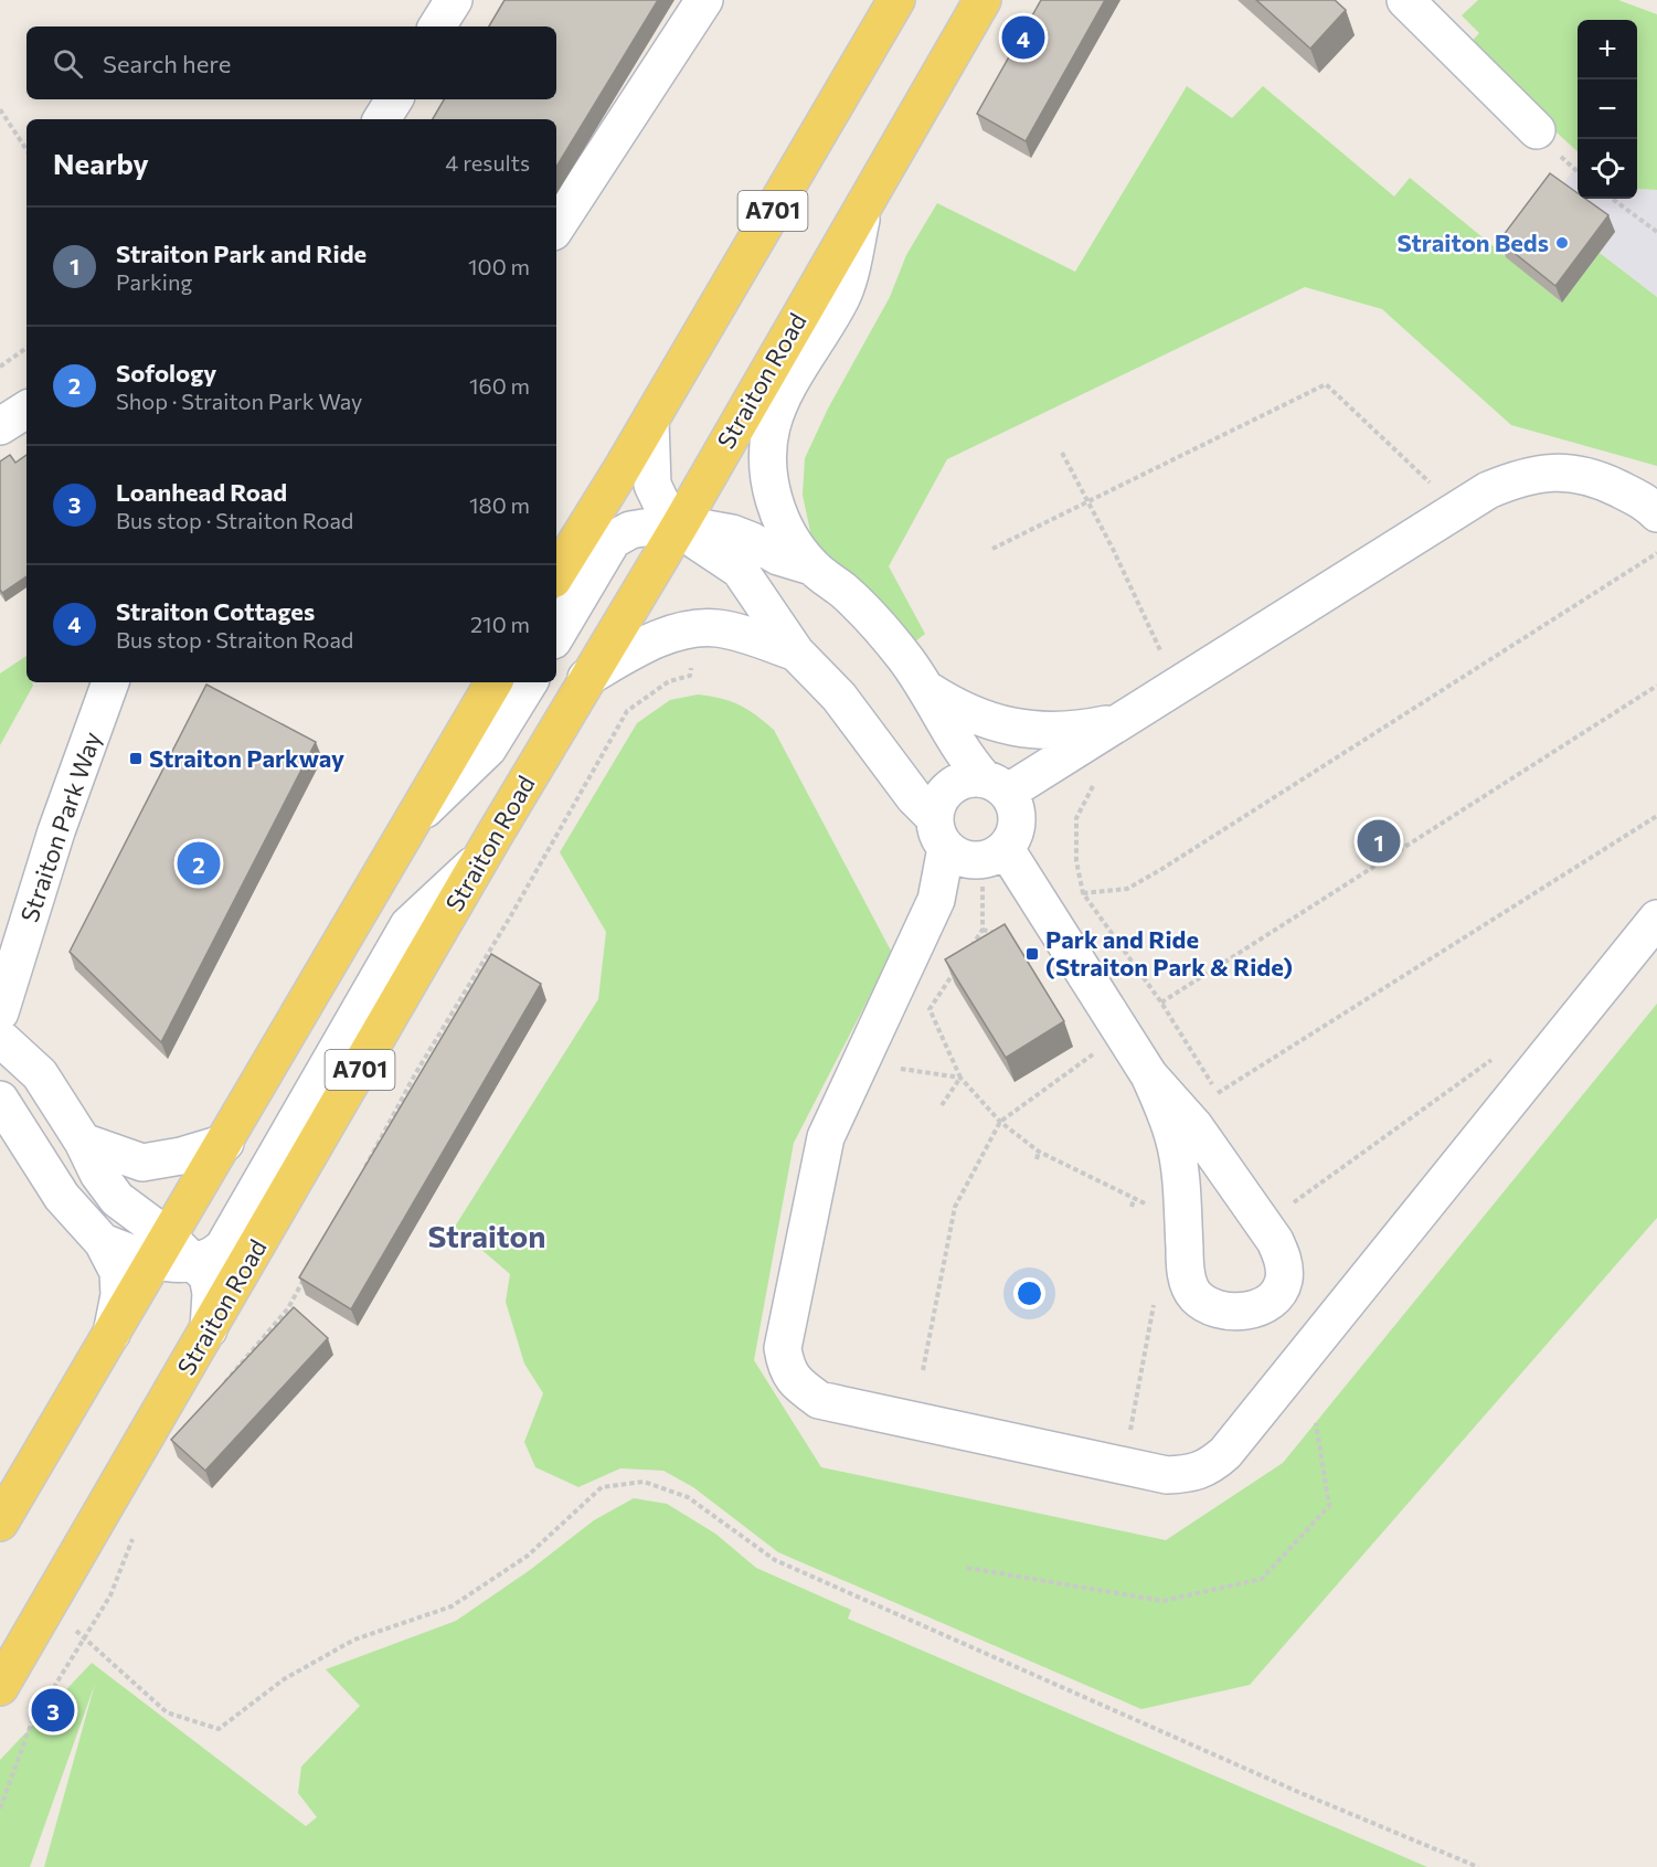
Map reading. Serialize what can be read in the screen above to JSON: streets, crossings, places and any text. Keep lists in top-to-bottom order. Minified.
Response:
{"streets":{"main road":["A701","Straiton Road"],"street":["Straiton Park Way"]},"districts":["Straiton"],"places":{"other":["Straiton Beds"],"transit":["Straiton Parkway","Park and Ride (Straiton Park & Ride)"]},"page":{"pins":["4","1","2","3"],"map_buttons":["+","−"],"search":"Search here","heading":["Nearby","4 results"],"list":[{"mark":"1","name":"Straiton Park and Ride","note":"Parking","value":"100 m"},{"mark":"2","name":"Sofology","note":"Shop · Straiton Park Way","value":"160 m"},{"mark":"3","name":"Loanhead Road","note":"Bus stop · Straiton Road","value":"180 m"},{"mark":"4","name":"Straiton Cottages","note":"Bus stop · Straiton Road","value":"210 m"}]}}
